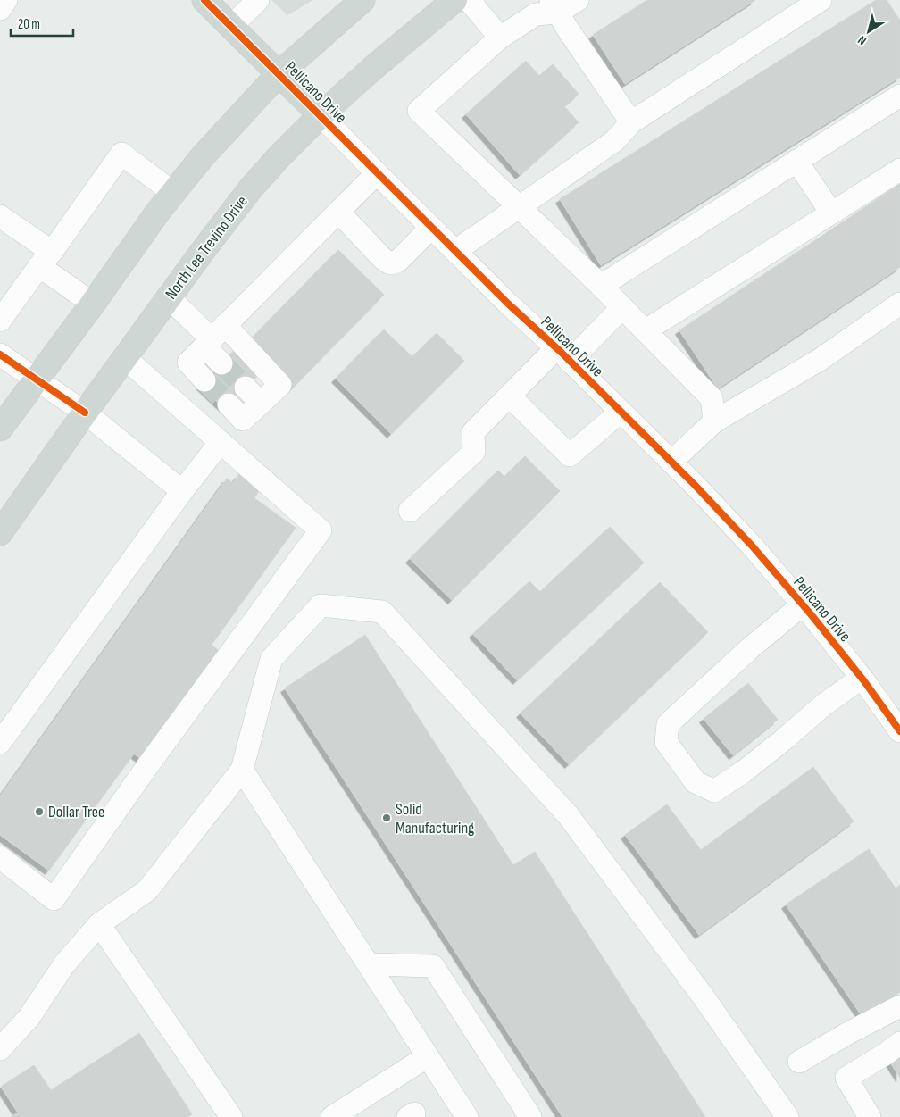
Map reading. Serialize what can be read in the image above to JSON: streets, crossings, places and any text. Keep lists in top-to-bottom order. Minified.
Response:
{"streets":{"main road":["Pellicano Drive","North Lee Trevino Drive"]},"crossings":[["Pellicano Drive","North Lee Trevino Drive"]],"places":["Dollar Tree","Solid Manufacturing"],"scale_bar":"20 m","north":"bottom left"}
